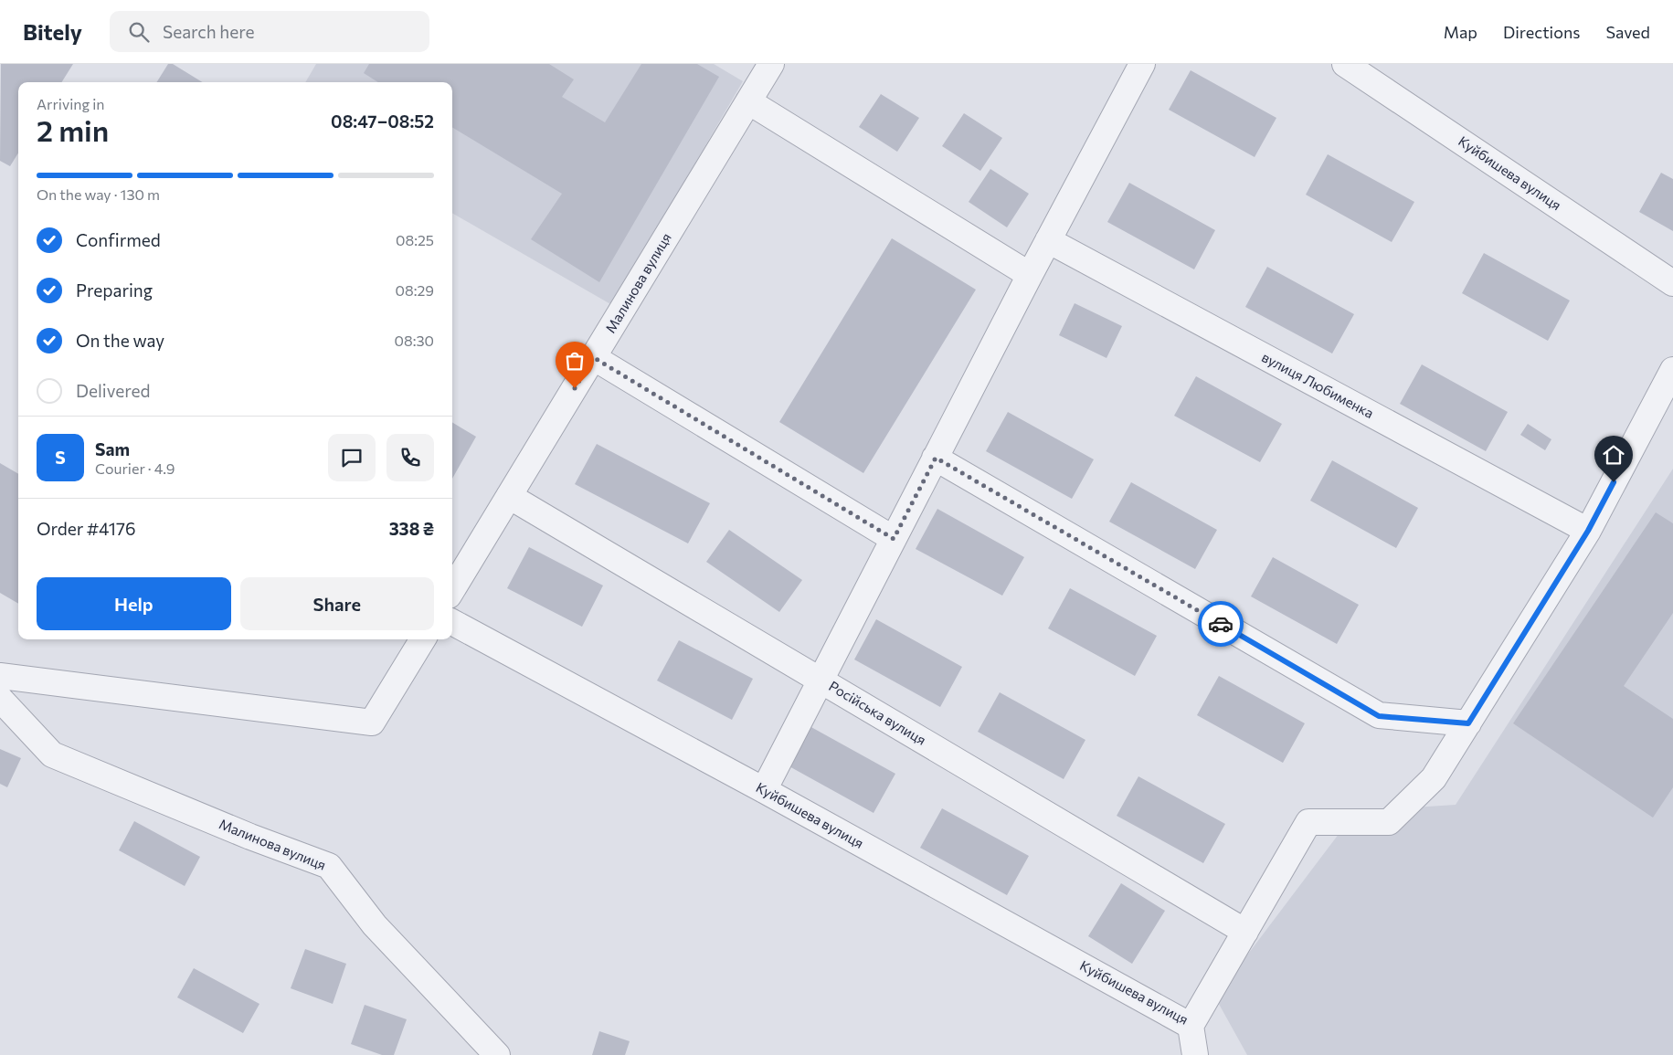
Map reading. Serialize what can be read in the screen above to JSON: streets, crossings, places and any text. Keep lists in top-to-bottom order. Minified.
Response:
{"streets":{"street":["Куйбишева вулиця","Малинова вулиця","вулиця Любименка","Російська вулиця"]},"crossings":[["Куйбишева вулиця","вулиця Любименка"],["Куйбишева вулиця","Російська вулиця"],["Малинова вулиця","Російська вулиця"]],"page":{"header":"Bitely","search":"Search here","nav":["Map","Directions","Saved"],"heading":["2 min","Arriving in","08:47–08:52"],"panel":["Sam","Courier · 4.9","Order #4176","338 ₴"],"bar":"On the way · 130 m","list":[["Confirmed","08:25"],["Preparing","08:29"],["On the way","08:30"],"Delivered"],"round":"S","buttons":["Help","Share"]}}
